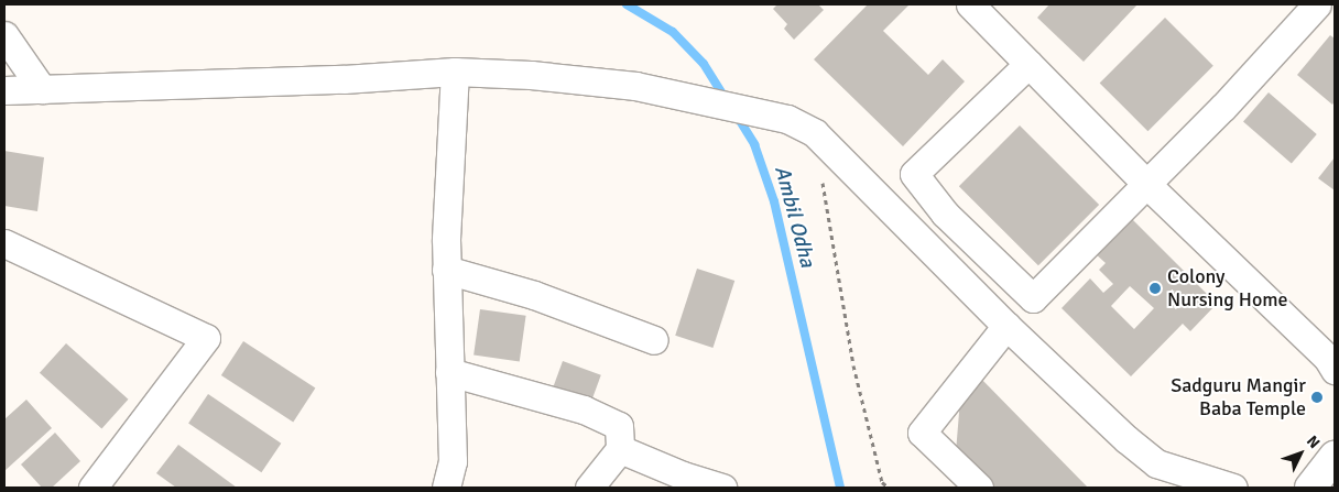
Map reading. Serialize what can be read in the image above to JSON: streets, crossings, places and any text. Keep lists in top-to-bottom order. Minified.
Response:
{"water":["Ambil Odha"],"places":["Colony Nursing Home","Sadguru Mangir Baba Temple"],"north":"top right"}
